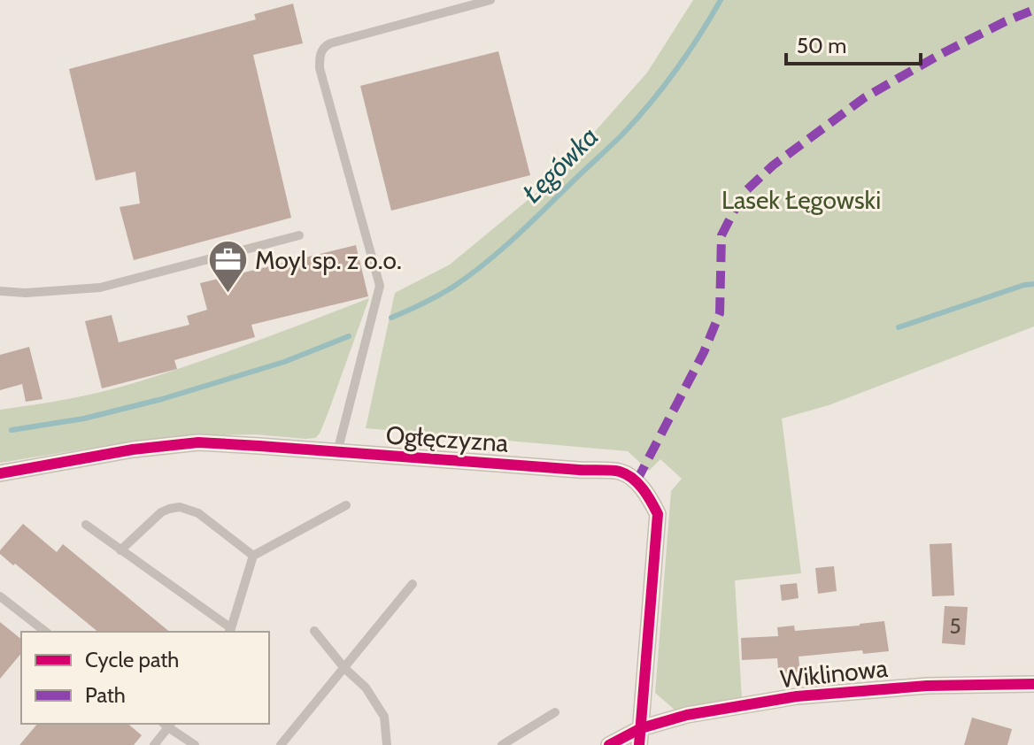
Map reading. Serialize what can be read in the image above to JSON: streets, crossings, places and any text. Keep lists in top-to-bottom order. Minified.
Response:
{"streets":{"street":["Ogłęczyzna","Wiklinowa"]},"crossings":[["Ogłęczyzna","Wiklinowa"]],"water":["Łęgówka"],"parks":["Lasek Łęgowski"],"places":{"office":["Moyl sp. z o.o."]},"house_numbers":["5"],"legend":["Cycle path","Path"],"scale_bar":"50 m"}
